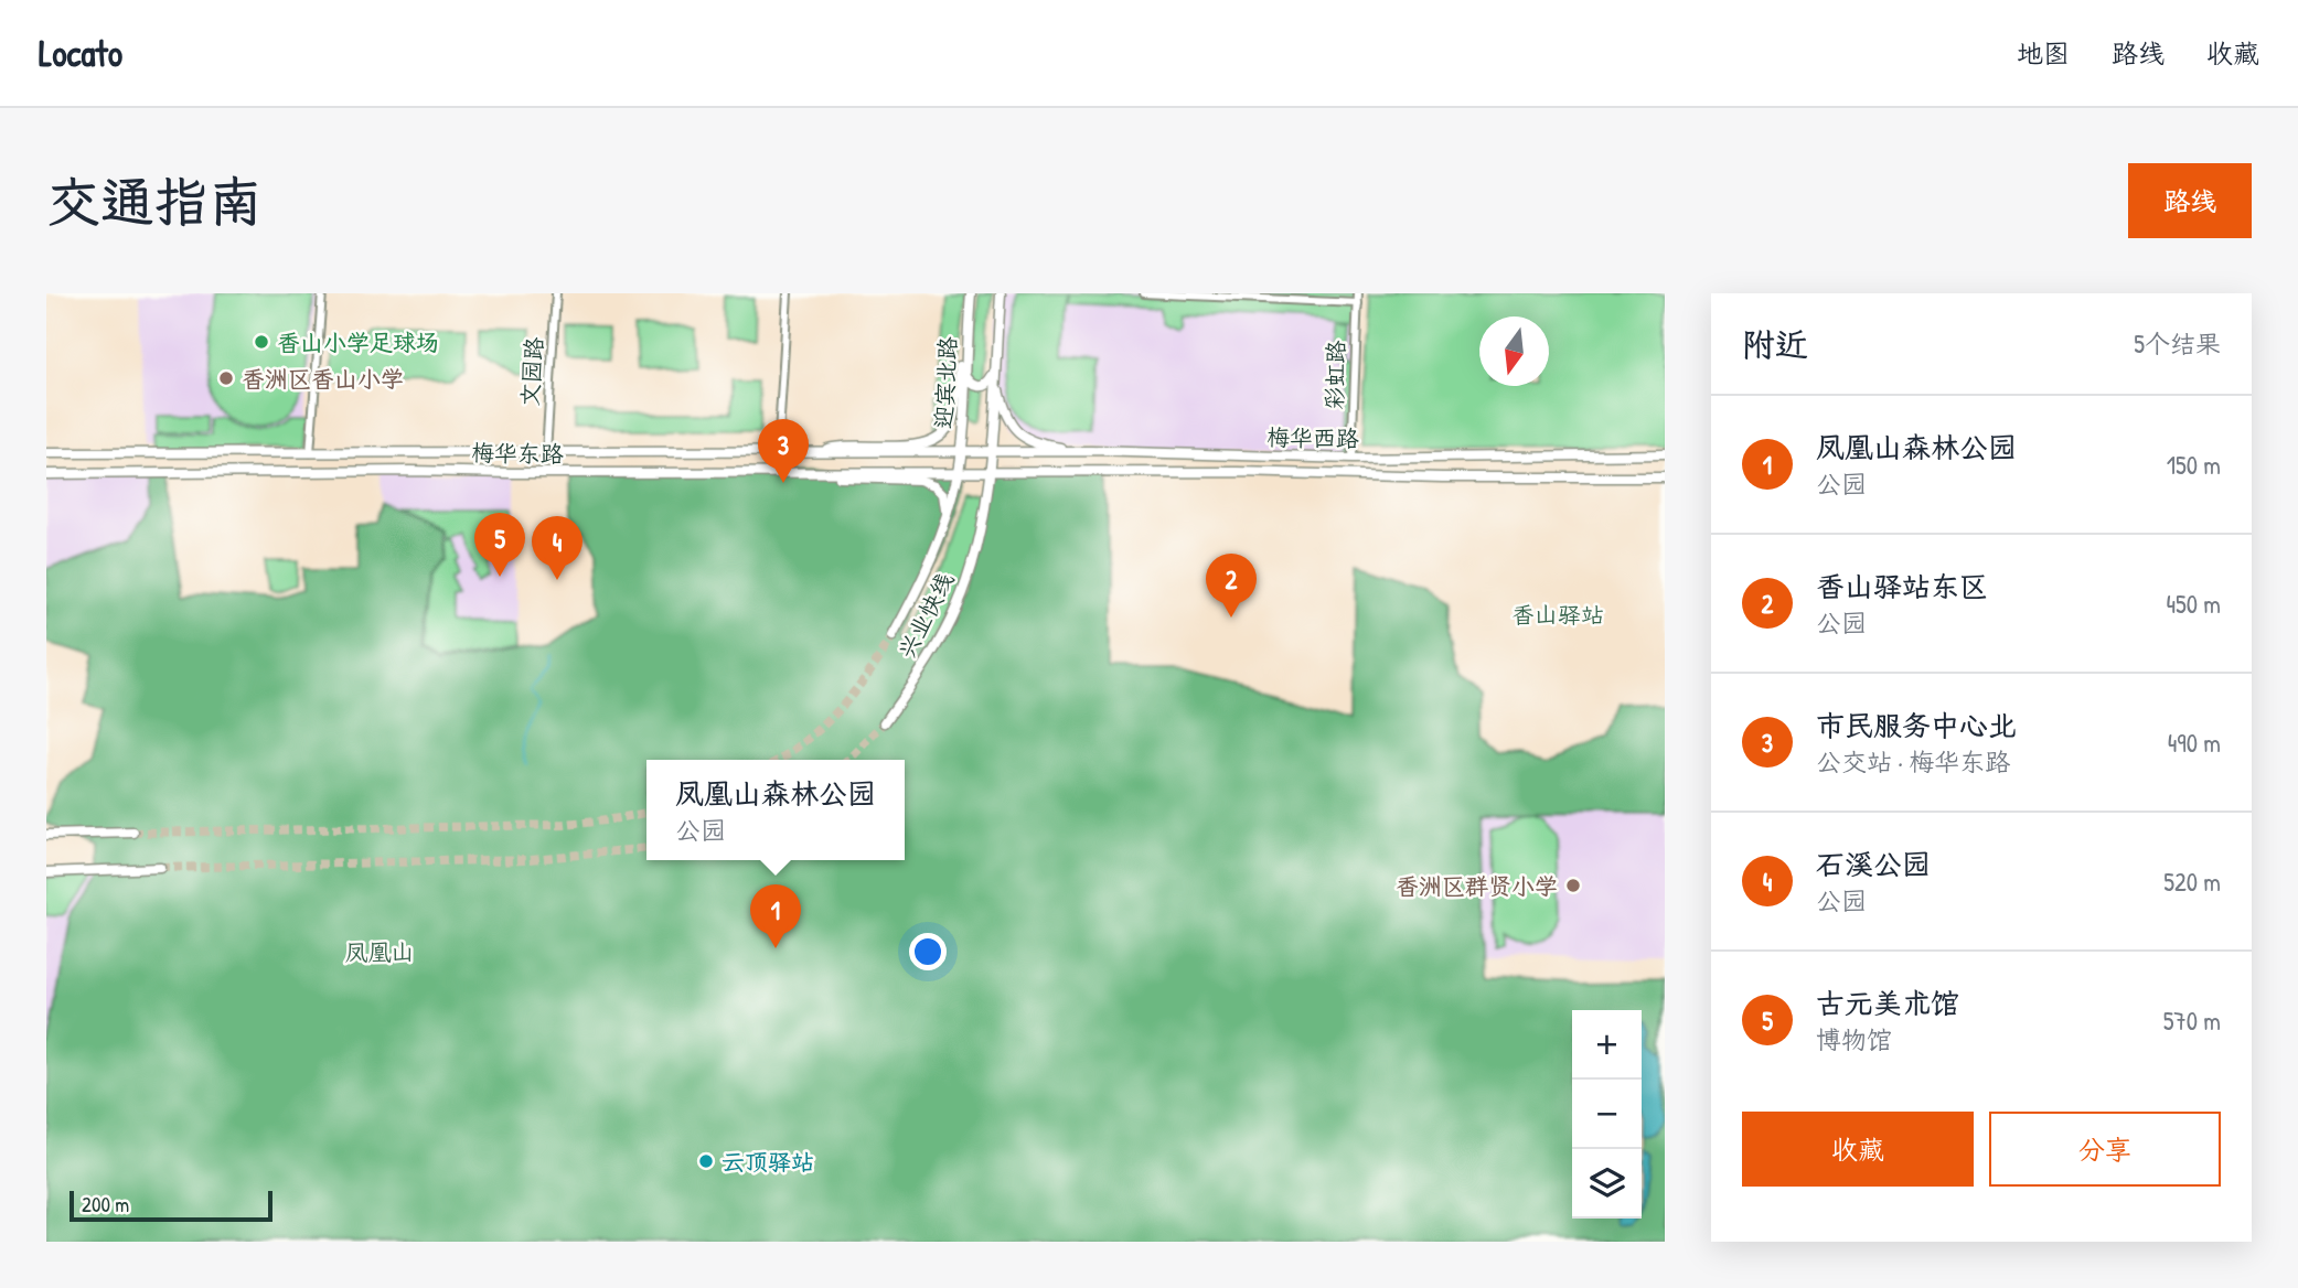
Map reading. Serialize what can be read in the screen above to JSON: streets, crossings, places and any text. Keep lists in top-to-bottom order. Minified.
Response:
{"streets":{"main road":["迎宾北路","梅华西路","梅华东路","兴业快线"],"street":["文园路","彩虹路"]},"crossings":[["文园路","梅华东路"],["彩虹路","梅华西路"],["迎宾北路","梅华西路"],["迎宾北路","梅华东路"],["迎宾北路","兴业快线"],["梅华西路","梅华东路"],["梅华西路","兴业快线"],["梅华东路","兴业快线"]],"parks":["香山驿站","凤凰山"],"places":["香山小学足球场","香洲区香山小学","香洲区群贤小学","云顶驿站"],"scale_bar":"200 m","north":"bottom","page":{"header":"Locato","nav":["地图","路线","收藏"],"buttons":["路线",["收藏","分享"]],"title":"交通指南","heading":["附近","5个结果"],"list":[{"mark":"1","name":"凤凰山森林公园","note":"公园","value":"150 m"},{"mark":"2","name":"香山驿站东区","note":"公园","value":"450 m"},{"mark":"3","name":"市民服务中心北","note":"公交站 · 梅华东路","value":"490 m"},{"mark":"4","name":"石溪公园","note":"公园","value":"520 m"},{"mark":"5","name":"古元美术馆","note":"博物馆","value":"570 m"}],"pins":["3","5","4","2","1"],"popup":["凤凰山森林公园","公园"],"map_buttons":["+","−"],"scale":"200 m"}}
